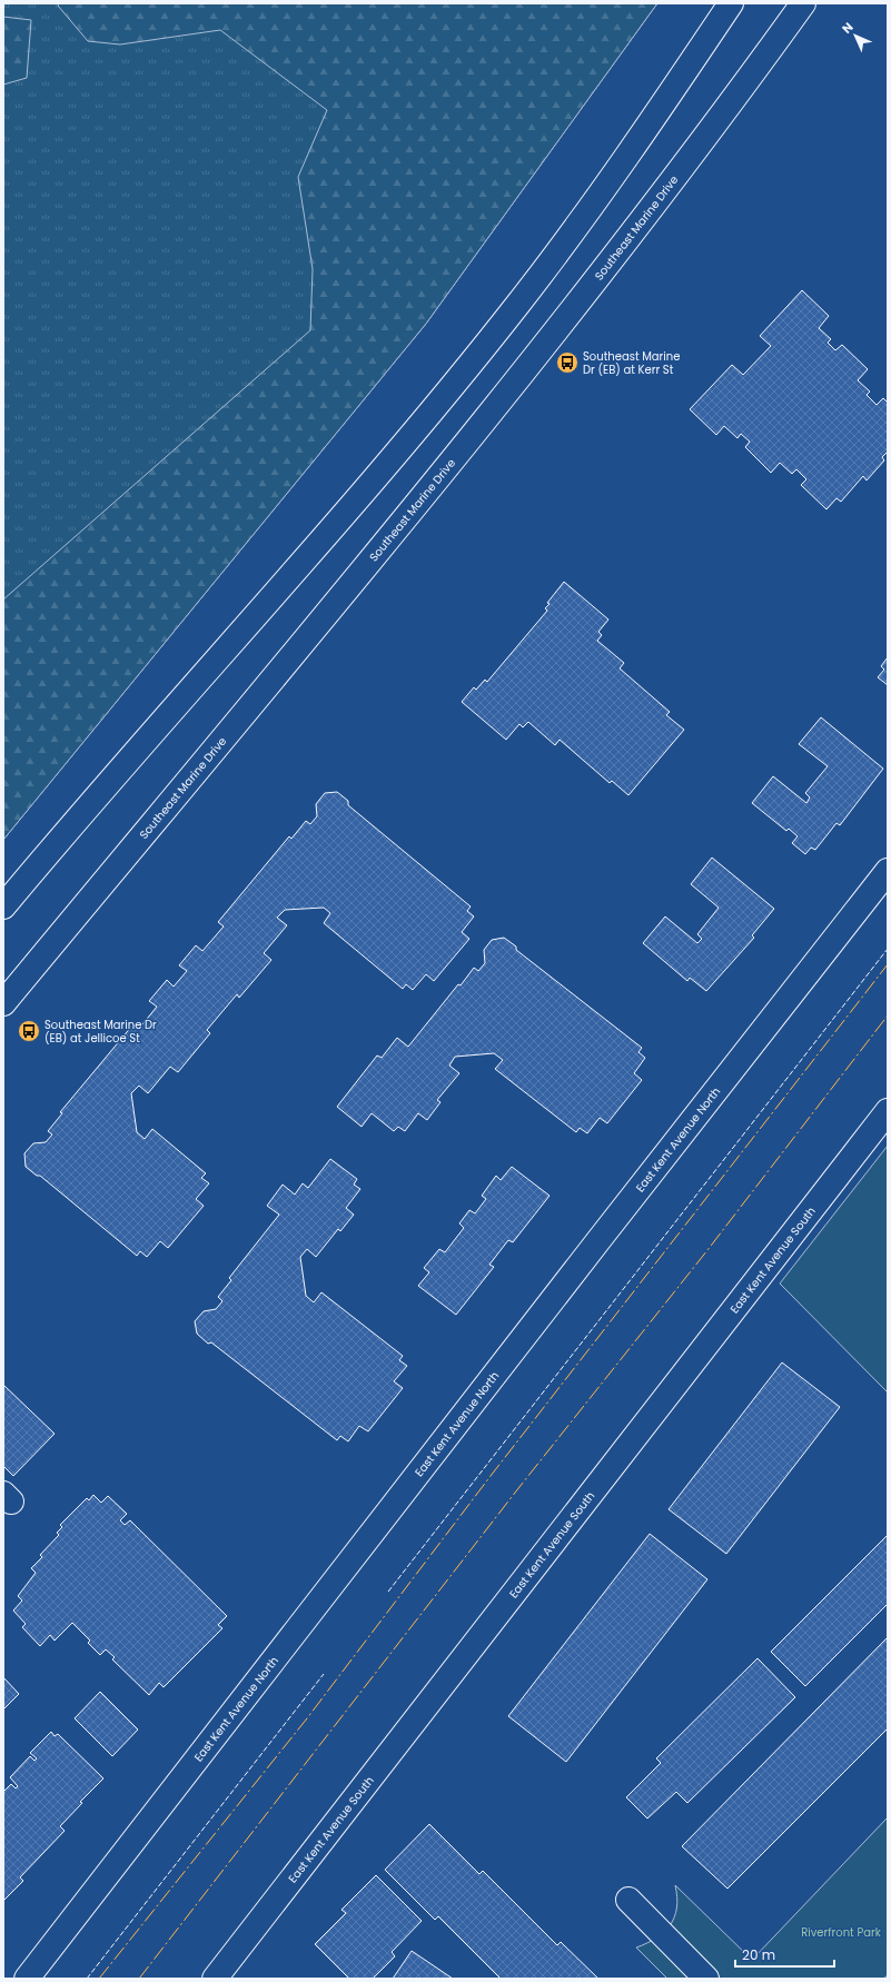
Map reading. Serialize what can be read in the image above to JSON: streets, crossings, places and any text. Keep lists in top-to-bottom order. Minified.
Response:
{"streets":{"street":["Southeast Marine Drive","East Kent Avenue North","East Kent Avenue South"]},"parks":["Riverfront Park"],"places":{"bus stop":["Southeast Marine Dr (EB) at Kerr St","Southeast Marine Dr (EB) at Jellicoe St"]},"scale_bar":"20 m","north":"top left"}
